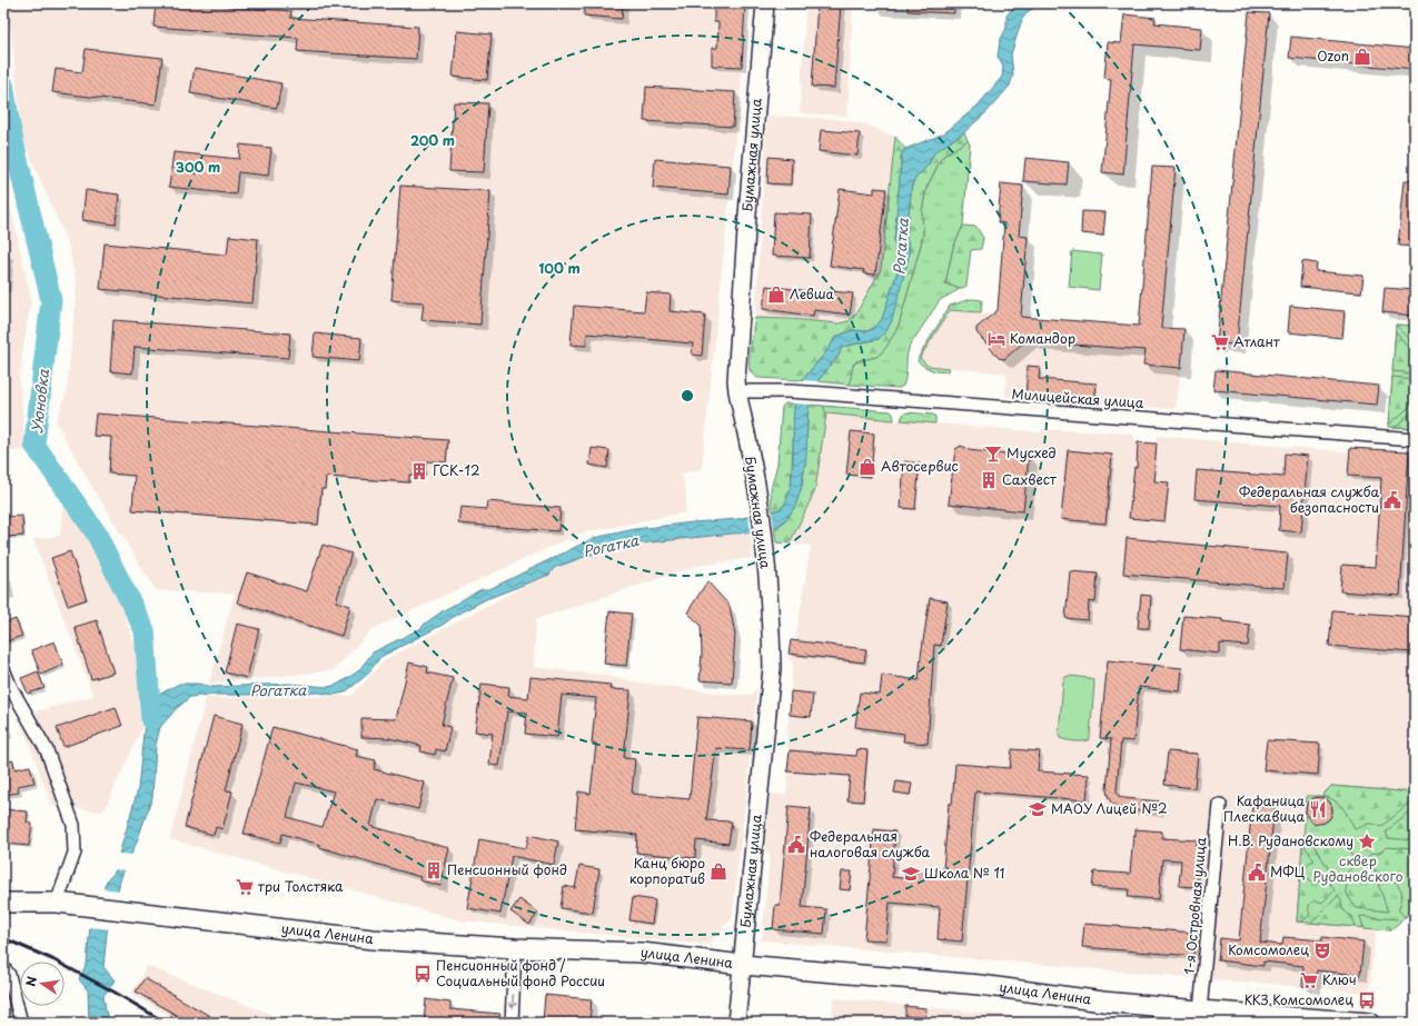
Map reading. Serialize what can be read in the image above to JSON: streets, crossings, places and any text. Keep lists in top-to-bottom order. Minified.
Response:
{"streets":{"main road":["улица Ленина"],"street":["Бумажная улица","Милицейская улица","1-я Островная улица"]},"crossings":[["Бумажная улица","Милицейская улица"],["Бумажная улица","улица Ленина"],["1-я Островная улица","улица Ленина"]],"water":["Рогатка","Уюновка"],"parks":["сквер Рудановского"],"places":{"shop":["Ozon","Левша","Автосервис","Канц бюро корпоратив"],"hotel":["Командор"],"supermarket":["Атлант","три Толстяка","Ключ"],"bar":["Мусхед"],"building":["ГСК-12","Сахвест","Пенсионный фонд"],"public building":["Федеральная служба безопасности","Федеральная налоговая служба","МФЦ"],"school or university":["МАОУ Лицей №2","Школа № 11"],"restaurant":["Кафаница Плескавица"],"place":["Н.В. Рудановскому"],"theatre":["Комсомолец"],"bus stop":["Пенсионный фонд / Социальный фонд России","ККЗ Комсомолец"]},"north":"left","rings":["200 m","300 m","100 m"]}
